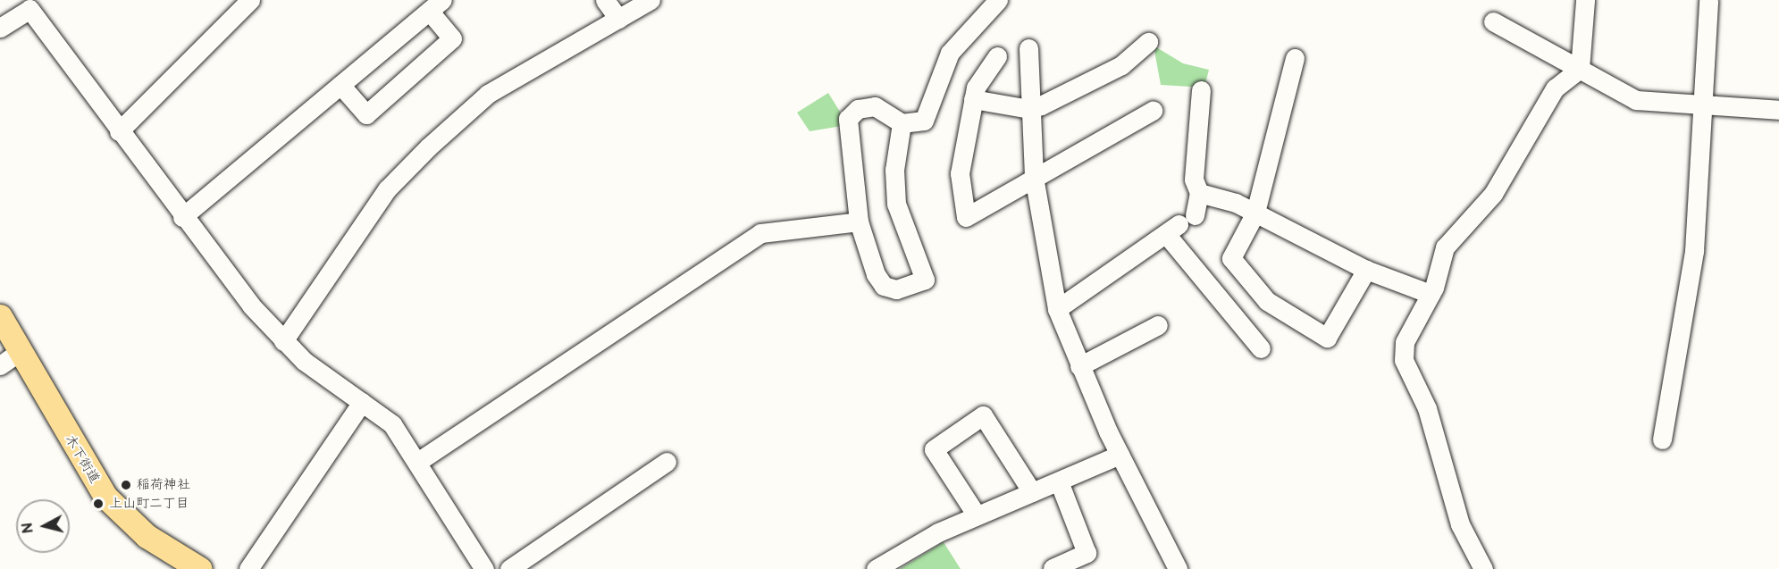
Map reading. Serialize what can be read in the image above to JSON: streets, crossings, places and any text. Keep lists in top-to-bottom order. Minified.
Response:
{"streets":{"main road":["木下街道"]},"places":["稲荷神社","上山町二丁目"],"north":"left"}
